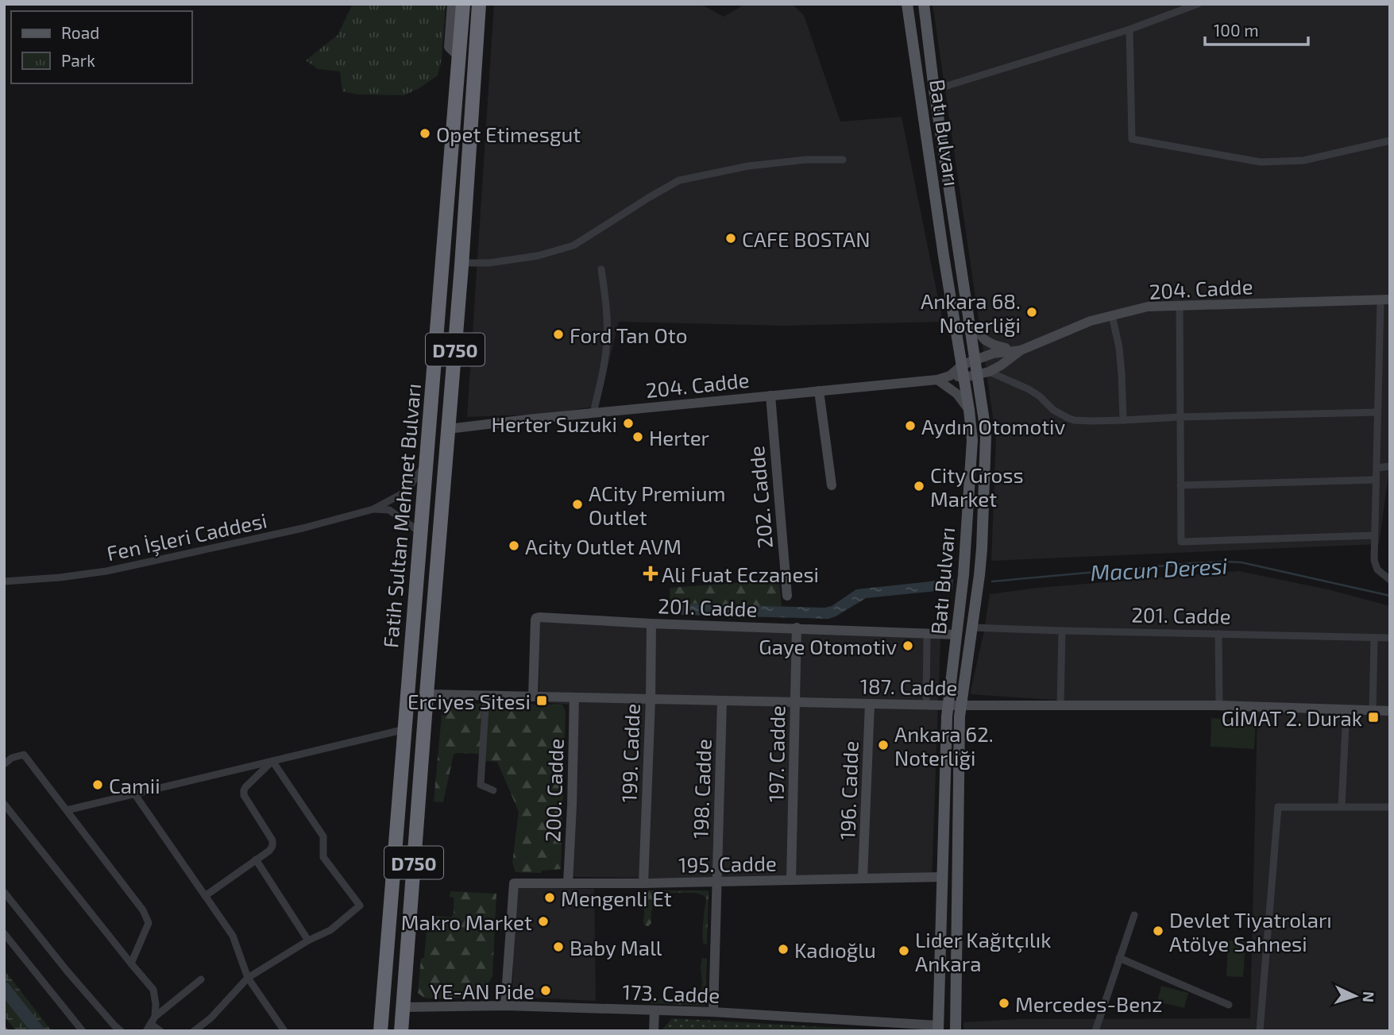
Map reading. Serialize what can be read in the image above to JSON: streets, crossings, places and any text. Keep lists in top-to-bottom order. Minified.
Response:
{"streets":{"highway":["D750","Fatih Sultan Mehmet Bulvarı"],"main road":["Batı Bulvarı"],"street":["204. Cadde","202. Cadde","Fen İşleri Caddesi","201. Cadde","187. Cadde","199. Cadde","197. Cadde","198. Cadde","200. Cadde","196. Cadde","195. Cadde","173. Cadde"]},"crossings":[["Batı Bulvarı","204. Cadde"],["Batı Bulvarı","201. Cadde"],["Batı Bulvarı","187. Cadde"],["Batı Bulvarı","195. Cadde"],["Batı Bulvarı","173. Cadde"],["204. Cadde","202. Cadde"],["204. Cadde","Fatih Sultan Mehmet Bulvarı"],["Fatih Sultan Mehmet Bulvarı","Fen İşleri Caddesi"],["Fatih Sultan Mehmet Bulvarı","187. Cadde"],["Fatih Sultan Mehmet Bulvarı","173. Cadde"],["201. Cadde","187. Cadde"],["201. Cadde","199. Cadde"],["201. Cadde","197. Cadde"],["187. Cadde","199. Cadde"],["187. Cadde","197. Cadde"],["187. Cadde","198. Cadde"],["187. Cadde","200. Cadde"],["187. Cadde","196. Cadde"],["199. Cadde","195. Cadde"],["197. Cadde","195. Cadde"],["198. Cadde","195. Cadde"],["198. Cadde","173. Cadde"],["200. Cadde","195. Cadde"],["196. Cadde","195. Cadde"],["195. Cadde","173. Cadde"]],"water":["Macun Deresi"],"places":{"other":["Opet Etimesgut","CAFE BOSTAN","Ankara 68. Noterliği","Ford Tan Oto","Herter Suzuki","Aydın Otomotiv","Herter","City Gross Market","ACity Premium Outlet","Acity Outlet AVM","Gaye Otomotiv","Ankara 62. Noterliği","Camii","Mengenli Et","Makro Market","Devlet Tiyatroları Atölye Sahnesi","Baby Mall","Kadıoğlu","Lider Kağıtçılık Ankara","YE-AN Pide","Mercedes-Benz"],"health":["Ali Fuat Eczanesi"],"transit":["Erciyes Sitesi","GİMAT 2. Durak"]},"legend":["Road","Park"],"scale_bar":"100 m","north":"right"}
